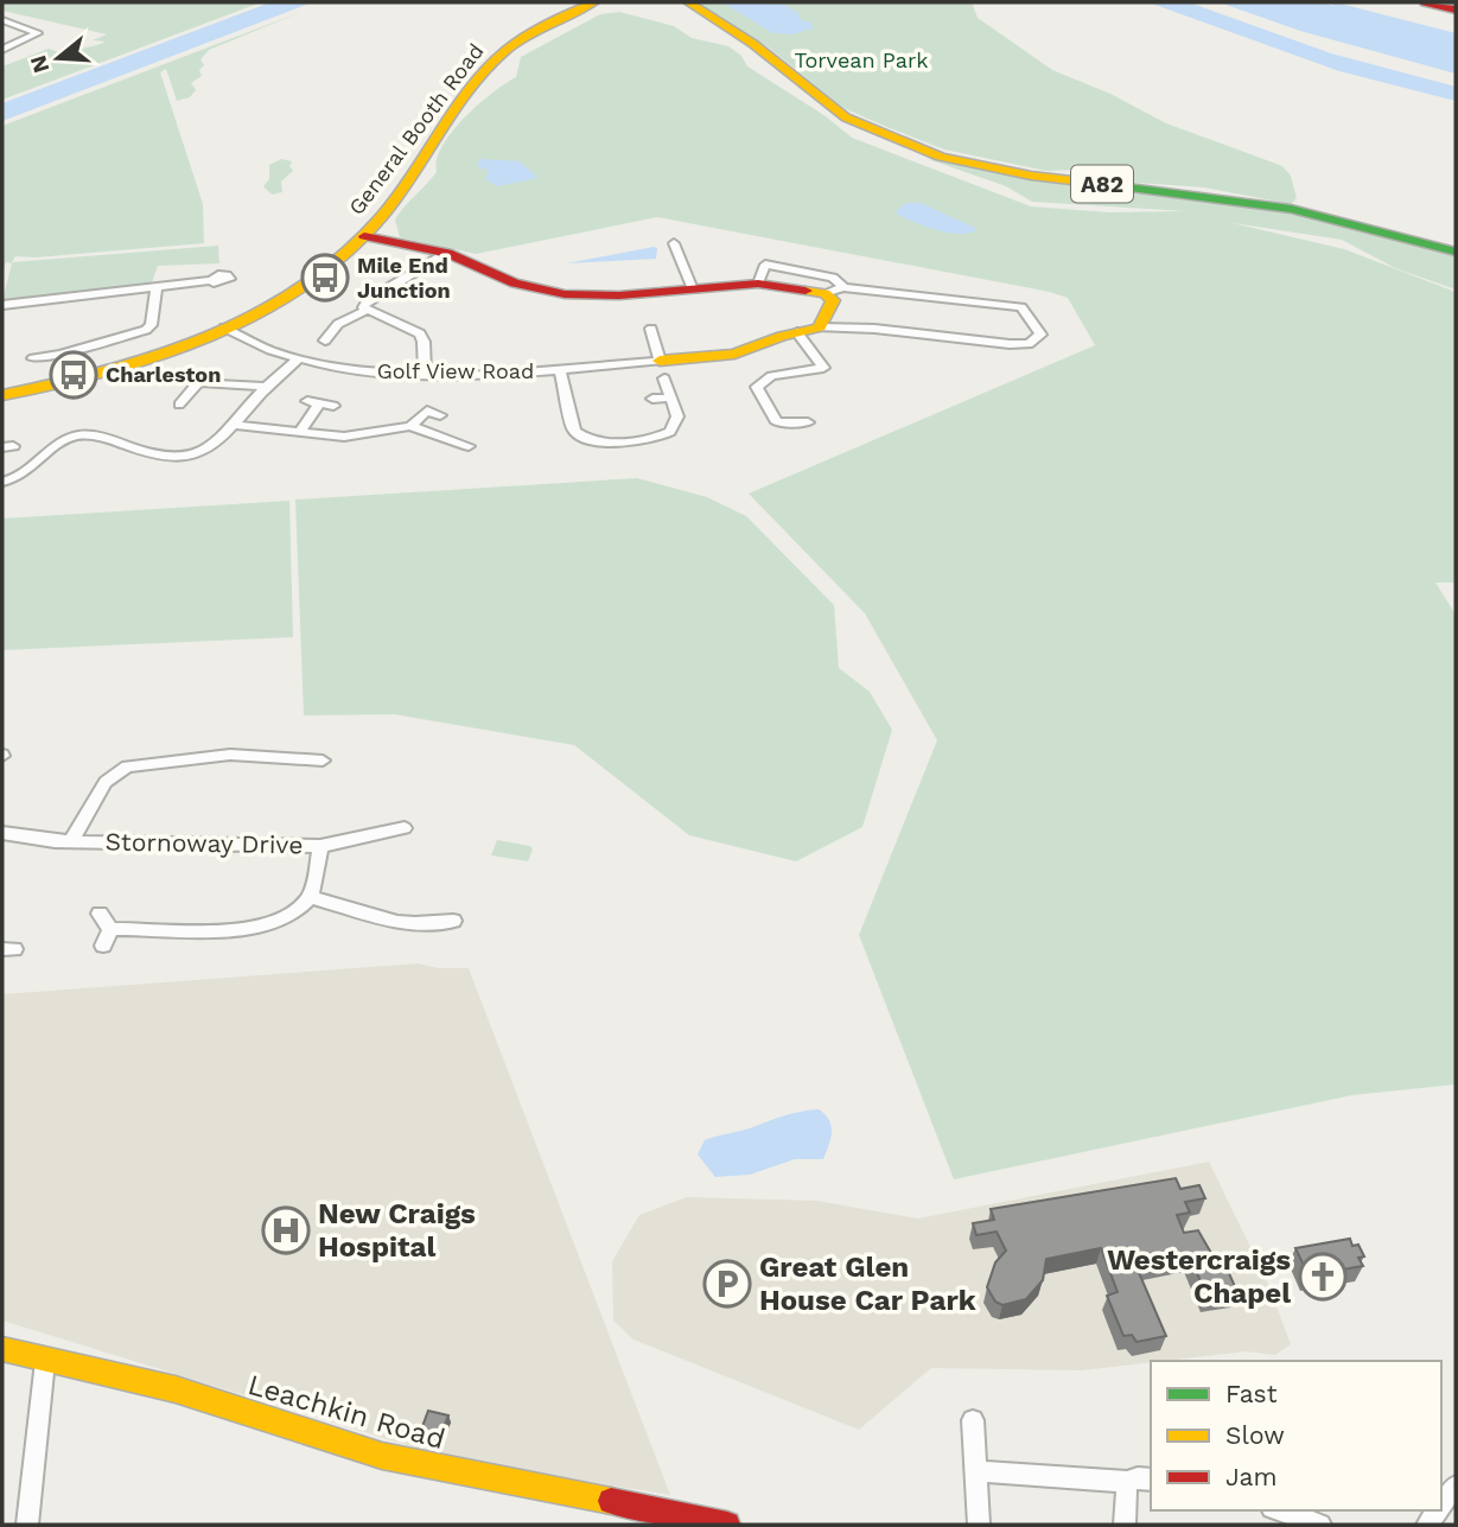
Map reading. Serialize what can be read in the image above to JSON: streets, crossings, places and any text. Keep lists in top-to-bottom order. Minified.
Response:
{"streets":{"main road":["General Booth Road","A82","Leachkin Road"],"street":["Golf View Road","Stornoway Drive"]},"crossings":[["General Booth Road","Golf View Road"]],"parks":["Torvean Park"],"places":{"bus stop":["Mile End Junction","Charleston"],"hospital":["New Craigs Hospital"],"church":["Westercraigs Chapel"],"parking":["Great Glen House Car Park"]},"legend":["Fast","Slow","Jam"],"north":"left"}
